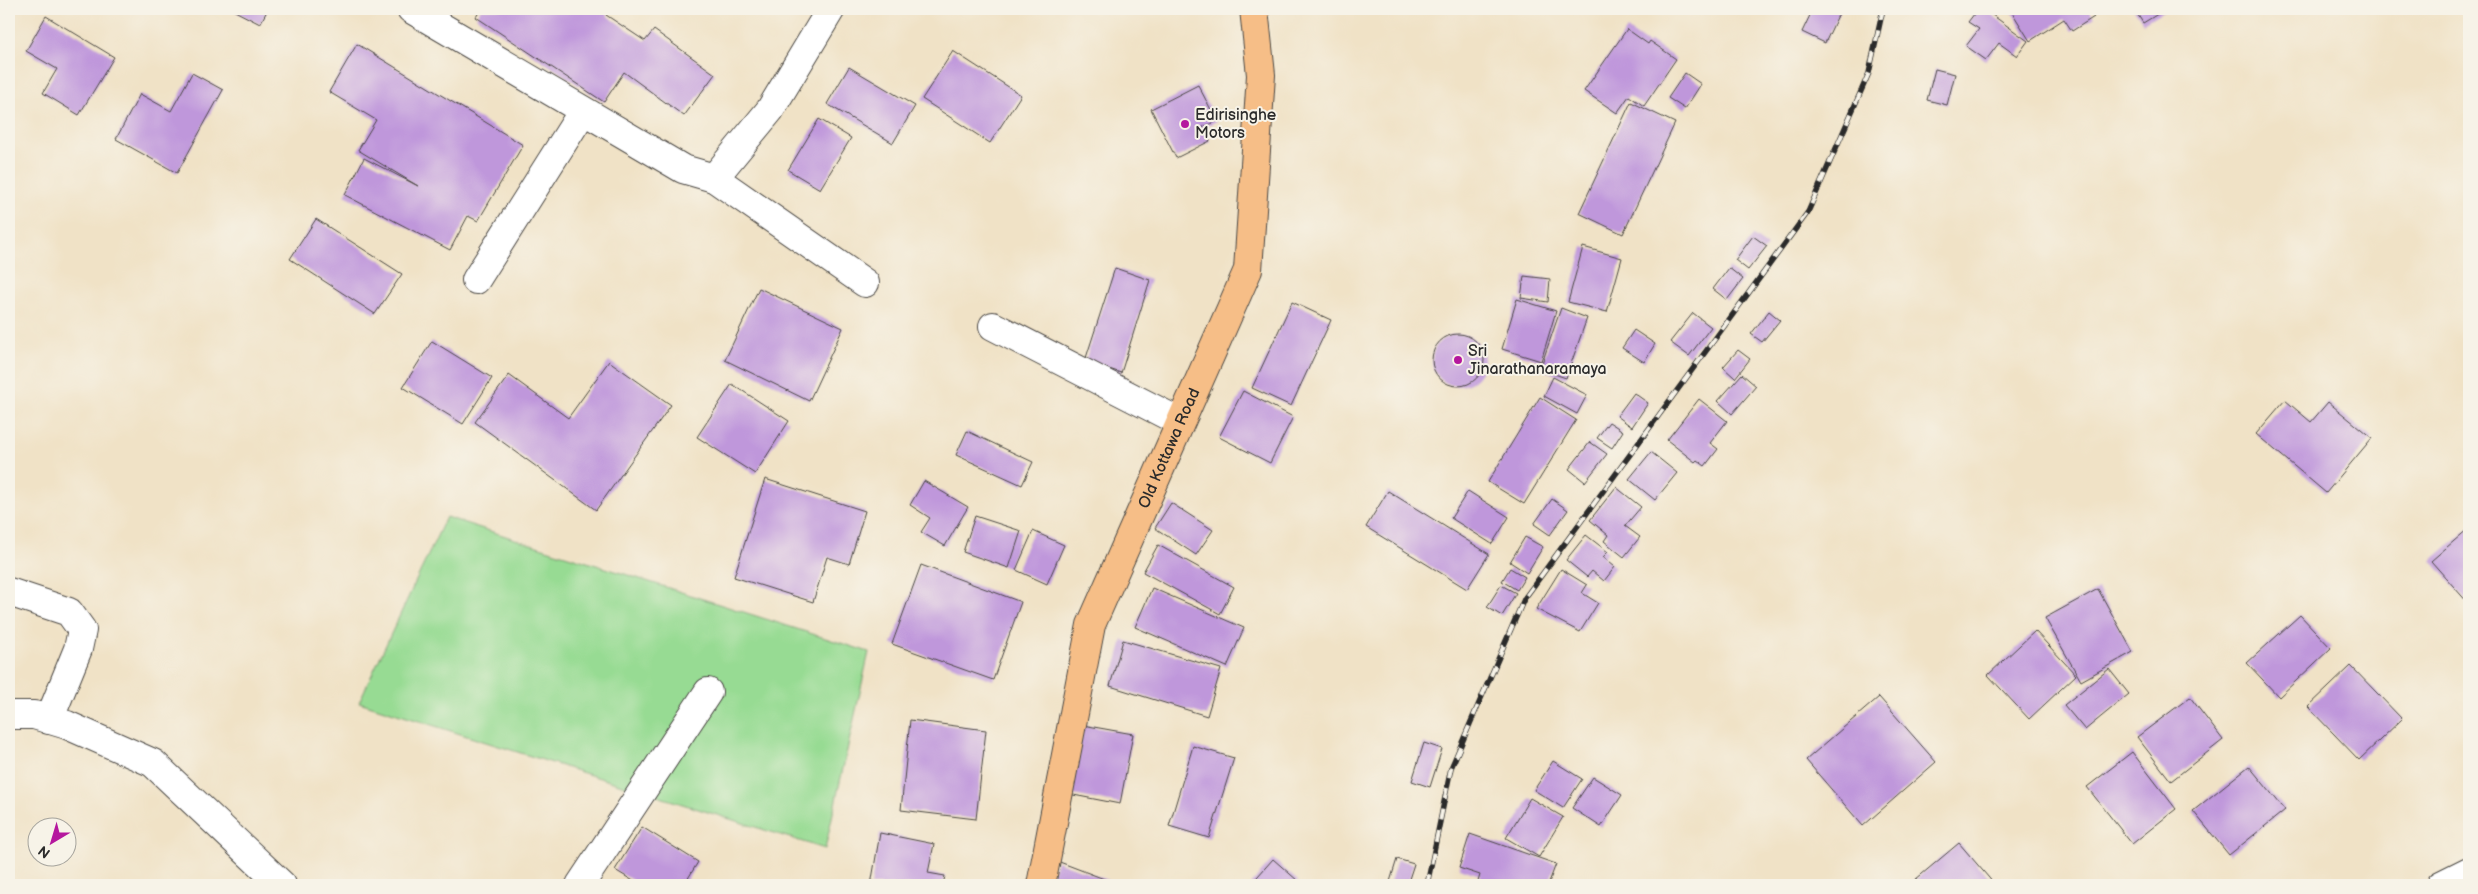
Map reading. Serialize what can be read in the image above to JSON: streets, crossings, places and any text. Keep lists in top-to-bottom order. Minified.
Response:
{"streets":{"main road":["Old Kottawa Road"]},"places":["Edirisinghe Motors","Sri Jinarathanaramaya"],"north":"bottom left"}
